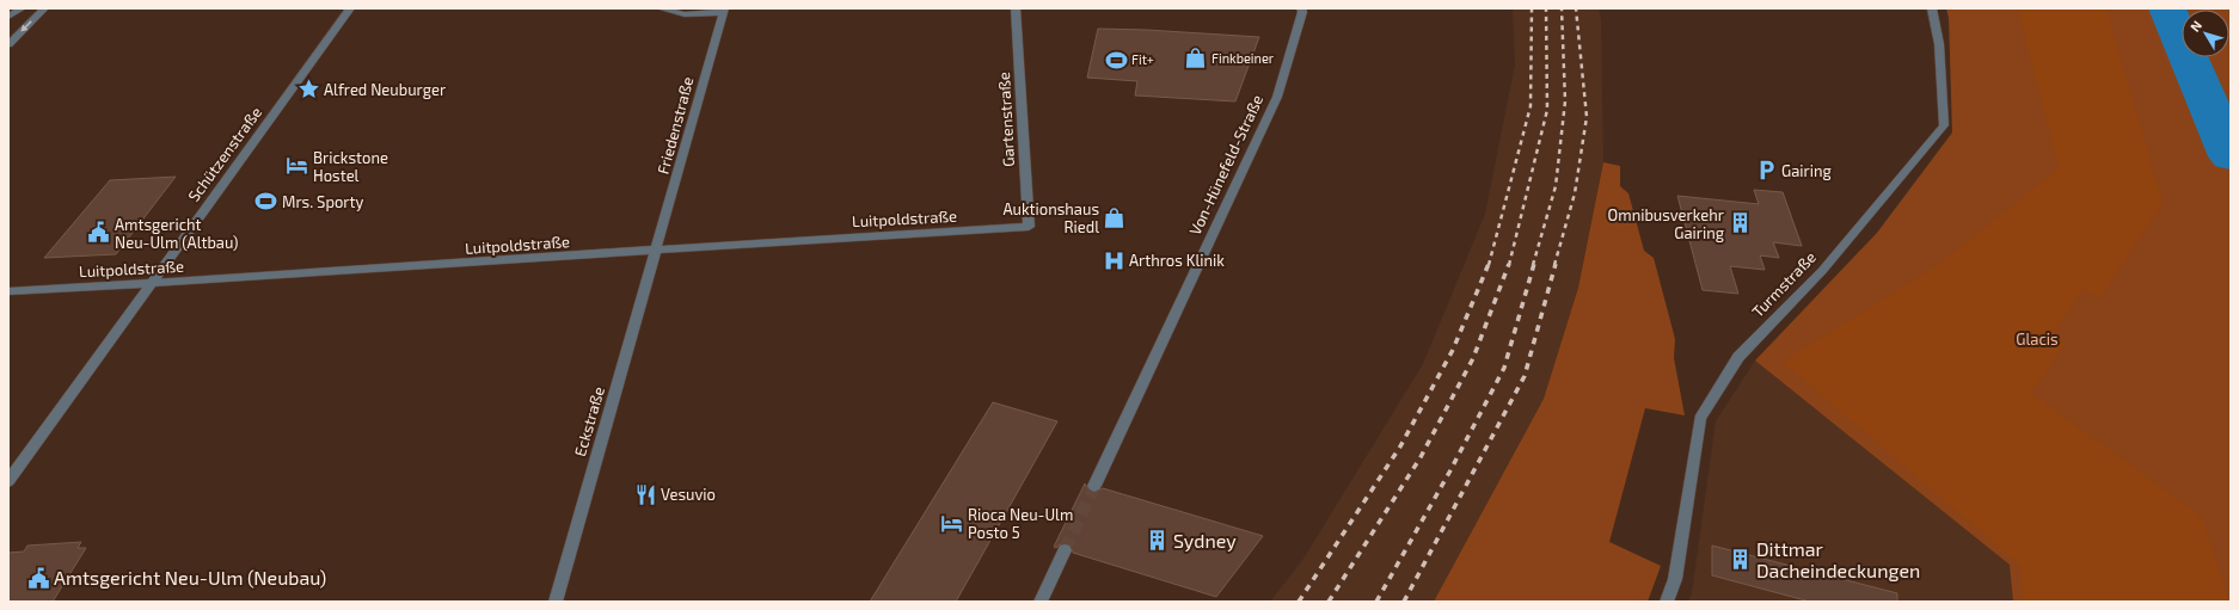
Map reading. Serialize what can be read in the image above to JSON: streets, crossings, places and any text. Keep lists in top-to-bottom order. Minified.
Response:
{"streets":{"street":["Gartenstraße","Friedenstraße","Schützenstraße","Von-Hünefeld-Straße","Luitpoldstraße","Turmstraße","Eckstraße"]},"crossings":[["Gartenstraße","Luitpoldstraße"],["Friedenstraße","Luitpoldstraße"],["Friedenstraße","Eckstraße"],["Schützenstraße","Luitpoldstraße"],["Luitpoldstraße","Eckstraße"]],"parks":["Glacis"],"places":{"shop":["Finkbeiner","Auktionshaus Riedl"],"sports":["Fit+","Mrs. Sporty"],"place":["Alfred Neuburger"],"hotel":["Brickstone Hostel","Rioca Neu-Ulm Posto 5"],"parking":["Gairing"],"building":["Omnibusverkehr Gairing","Sydney","Dittmar Dacheindeckungen"],"public building":["Amtsgericht Neu-Ulm (Altbau)","Amtsgericht Neu-Ulm (Neubau)"],"hospital":["Arthros Klinik"],"restaurant":["Vesuvio"]},"north":"top left"}
